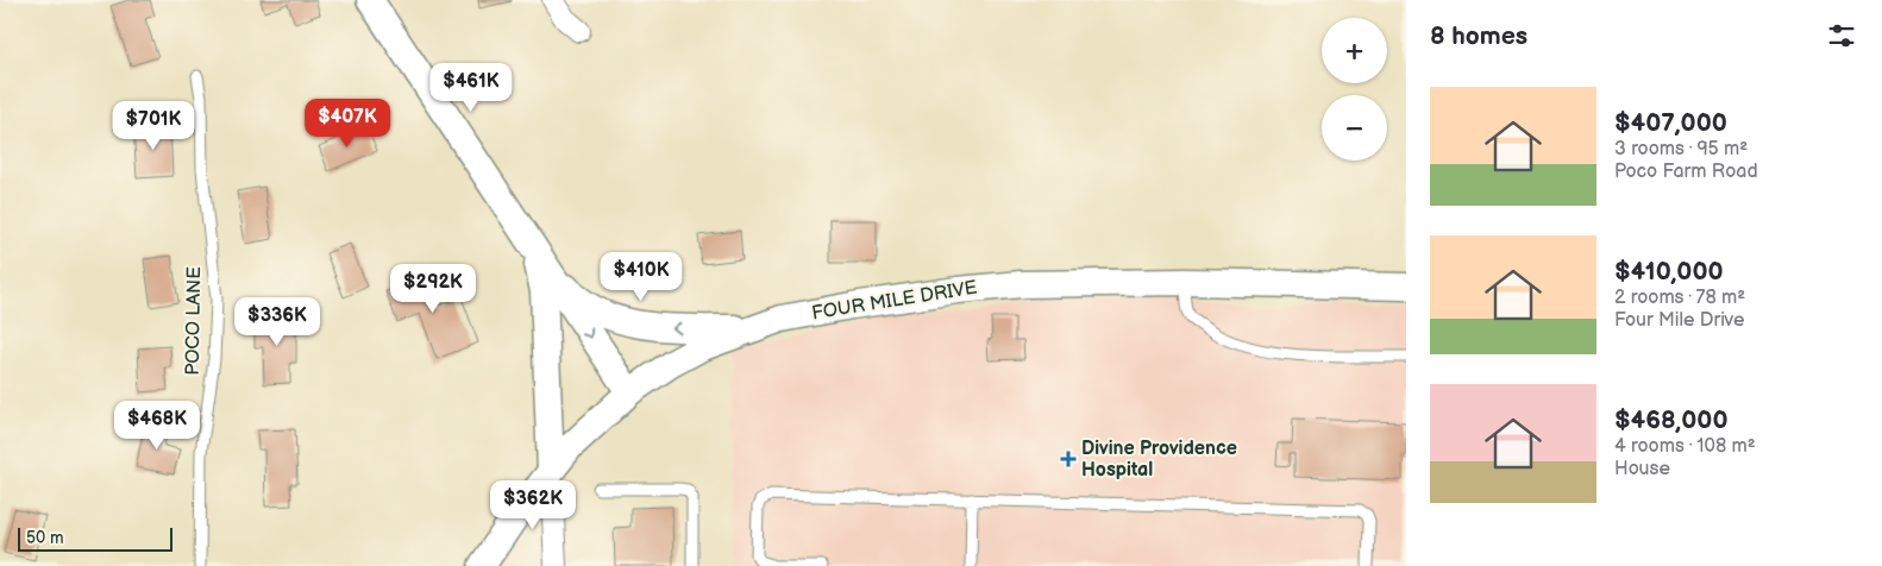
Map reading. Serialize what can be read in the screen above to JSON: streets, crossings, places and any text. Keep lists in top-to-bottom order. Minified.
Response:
{"streets":{"street":["FOUR MILE DRIVE"],"lane":["POCO LANE"]},"places":{"health":["Divine Providence Hospital"]},"scale_bar":"50 m","page":{"heading":"8 homes","map_buttons":["+","−"],"price":["$461K","$407K","$701K","$410K","$292K","$336K","$468K","$362K"],"list":[{"name":"$407,000","note":"3 rooms · 95 m² · Poco Farm Road"},{"name":"$410,000","note":"2 rooms · 78 m² · Four Mile Drive"},{"name":"$468,000","note":"4 rooms · 108 m² · House"}],"scale":"50 m"}}
